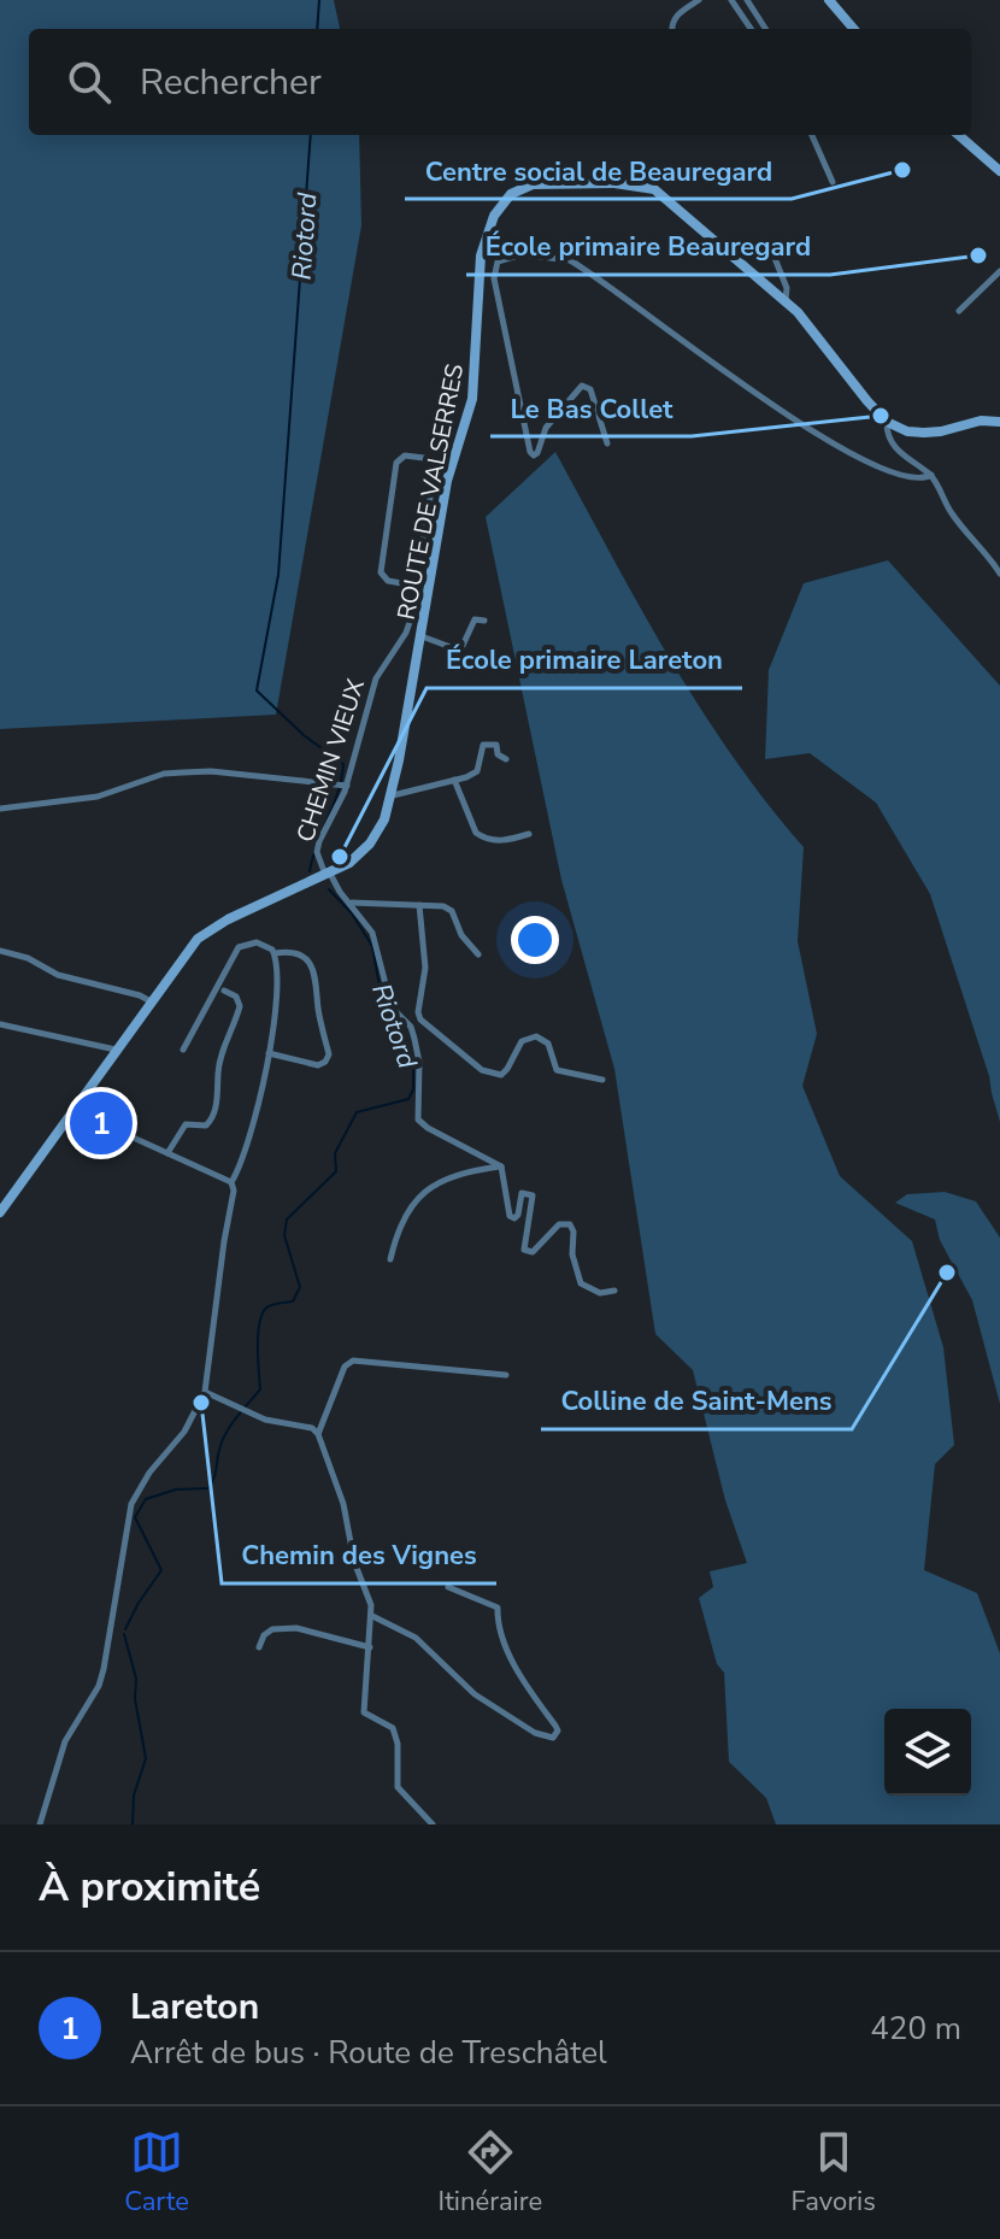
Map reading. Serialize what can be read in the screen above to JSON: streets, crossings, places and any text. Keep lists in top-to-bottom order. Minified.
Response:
{"streets":{"street":["ROUTE DE VALSERRES","CHEMIN VIEUX"]},"crossings":[["ROUTE DE VALSERRES","CHEMIN VIEUX"]],"water":["Riotord"],"places":["Centre social de Beauregard","École primaire Beauregard","Le Bas Collet","École primaire Lareton","Colline de Saint-Mens","Chemin des Vignes"],"page":{"search":"Rechercher","pins":"1","heading":"À proximité","list":[{"mark":"1","name":"Lareton","note":"Arrêt de bus · Route de Treschâtel","value":"420 m"}],"nav":["Carte","Itinéraire","Favoris"]}}
